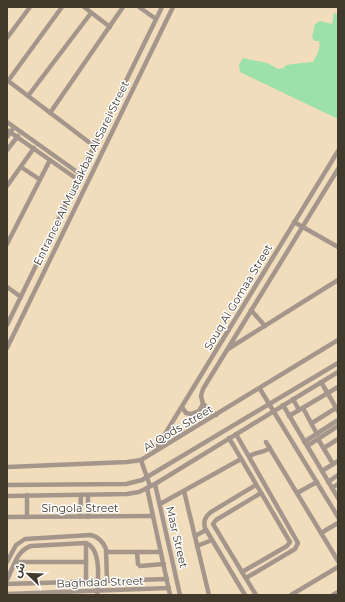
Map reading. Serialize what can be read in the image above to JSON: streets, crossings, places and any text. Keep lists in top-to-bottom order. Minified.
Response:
{"streets":{"street":["Entrance Al Mustakbal Al Sarei Street","Souq Al Gomaa Street","Al Qods Street","Singola Street","Masr Street","Baghdad Street"]},"crossings":[["Souq Al Gomaa Street","Al Qods Street"],["Al Qods Street","Masr Street"],["Singola Street","Masr Street"],["Masr Street","Baghdad Street"]],"north":"top left"}
